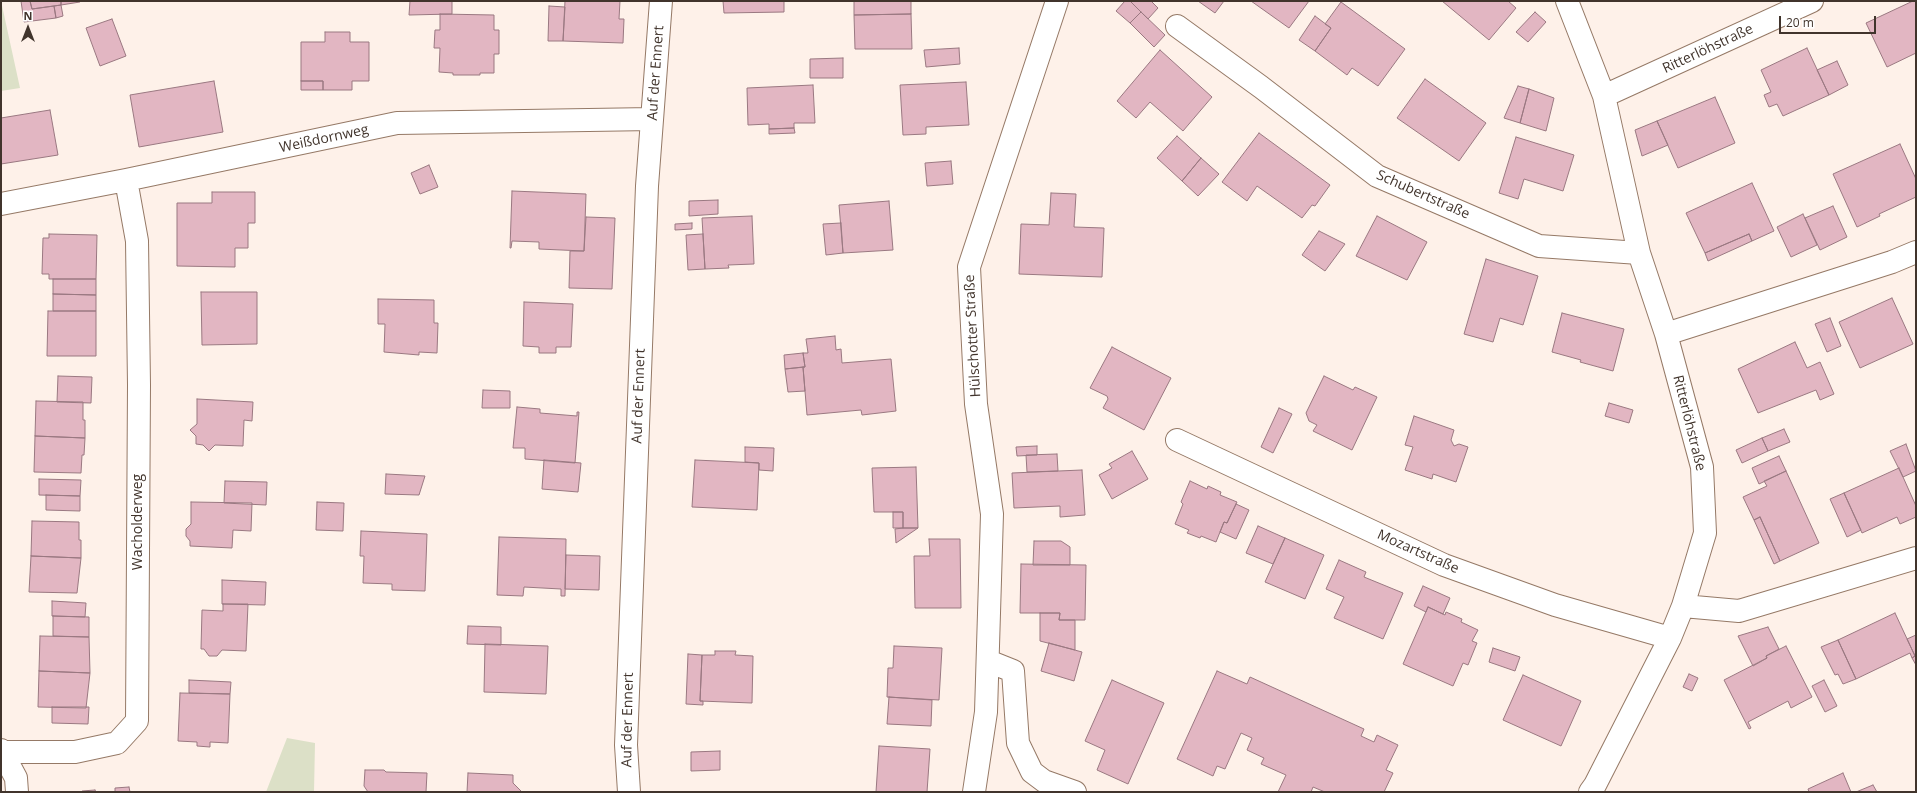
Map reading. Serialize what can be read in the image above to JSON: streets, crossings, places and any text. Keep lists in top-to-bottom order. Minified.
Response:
{"streets":{"street":["Ritterlöhstraße","Auf der Ennert","Weißdornweg","Schubertstraße","Hülschotter Straße","Wacholderweg","Mozartstraße"]},"crossings":[["Ritterlöhstraße","Schubertstraße"],["Ritterlöhstraße","Mozartstraße"],["Auf der Ennert","Weißdornweg"],["Weißdornweg","Wacholderweg"]],"scale_bar":"20 m","north":"top"}
